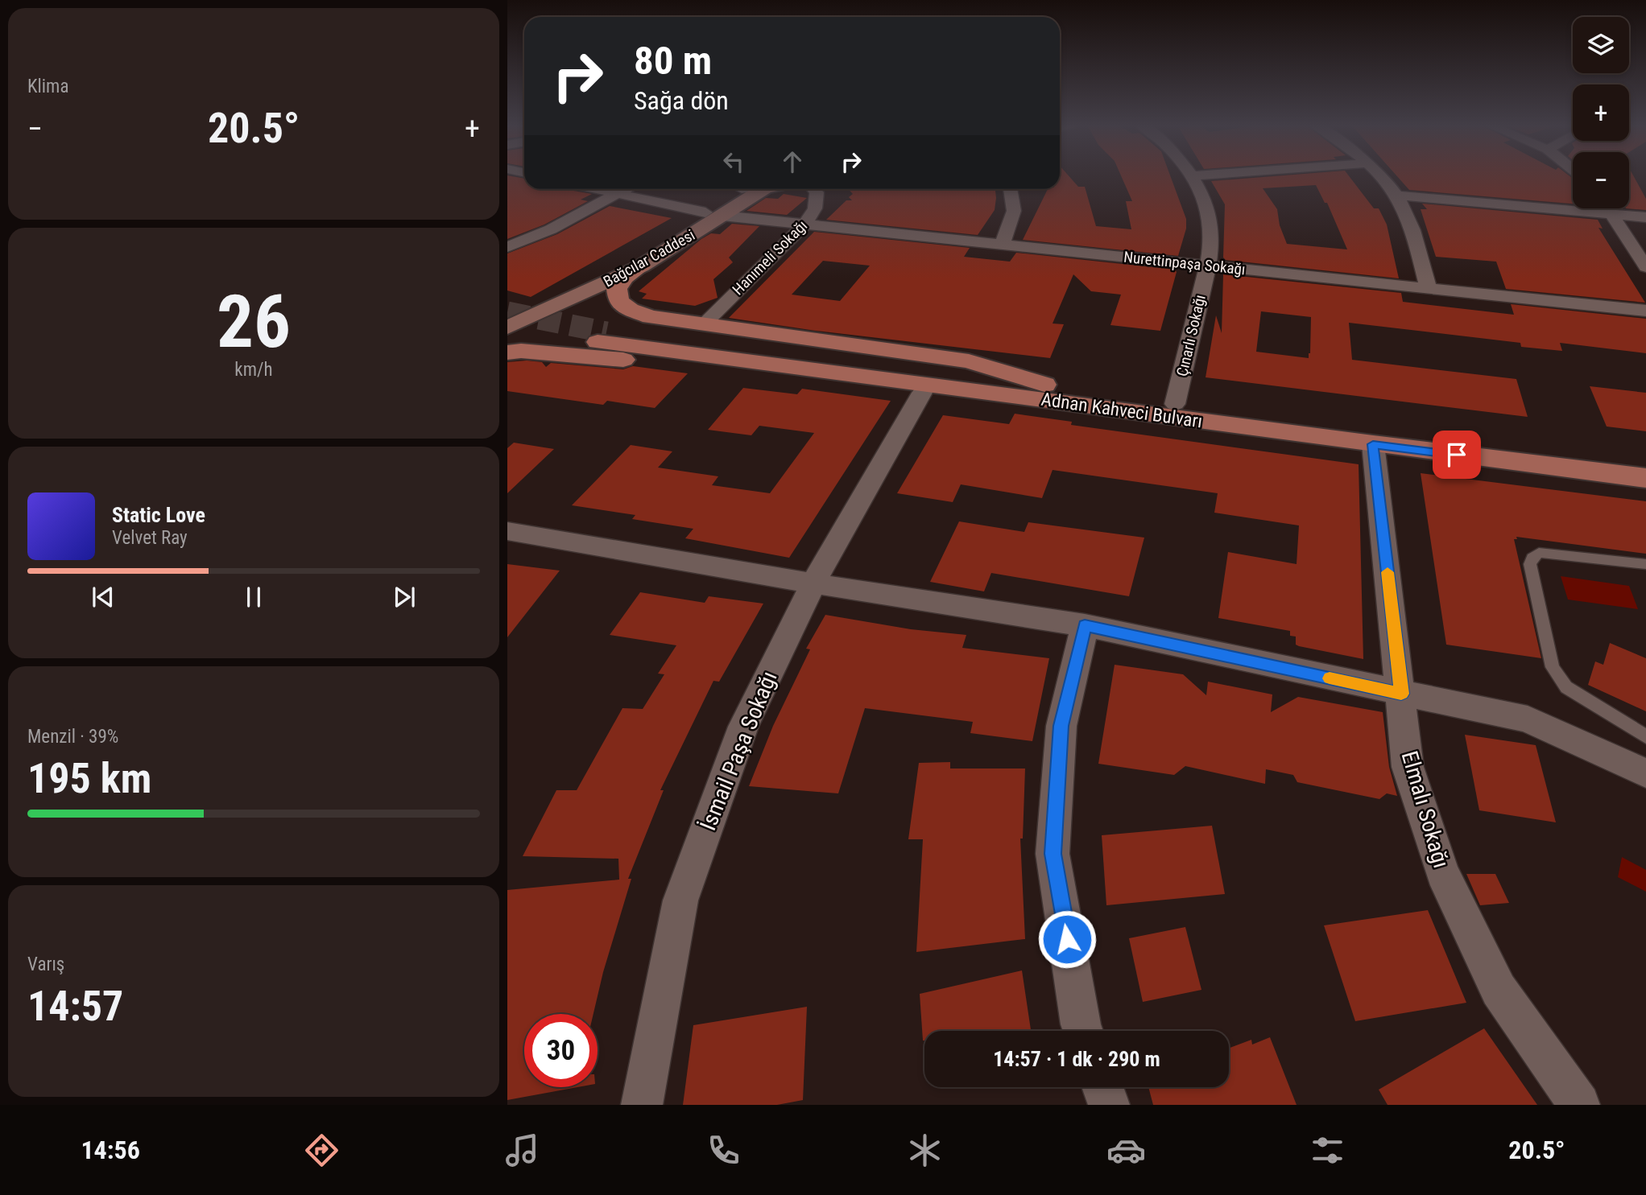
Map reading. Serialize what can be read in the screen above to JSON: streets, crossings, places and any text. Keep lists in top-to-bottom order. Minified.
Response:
{"streets":{"main road":["Bağcılar Caddesi","Adnan Kahveci Bulvarı"],"street":["Hanımeli Sokağı","Nurettinpaşa Sokağı","Çınarlı Sokağı","İsmail Paşa Sokağı","Elmalı Sokağı"]},"crossings":[["Hanımeli Sokağı","Nurettinpaşa Sokağı"],["Bağcılar Caddesi","Nurettinpaşa Sokağı"],["Nurettinpaşa Sokağı","Çınarlı Sokağı"],["Çınarlı Sokağı","Adnan Kahveci Bulvarı"],["Adnan Kahveci Bulvarı","Elmalı Sokağı"]],"page":{"tile":["Klima",["26","km/h"],["Menzil · 39%","195 km"],["Varış","14:57"]],"map_buttons":["+","−"],"turn":["80 m","Sağa dön"],"heat":["−","20.5°","+"],"song":["Static Love","Velvet Ray"],"limit":"30","trip":"14:57 · 1 dk · 290 m","tabs":["14:56","20.5°"]}}
